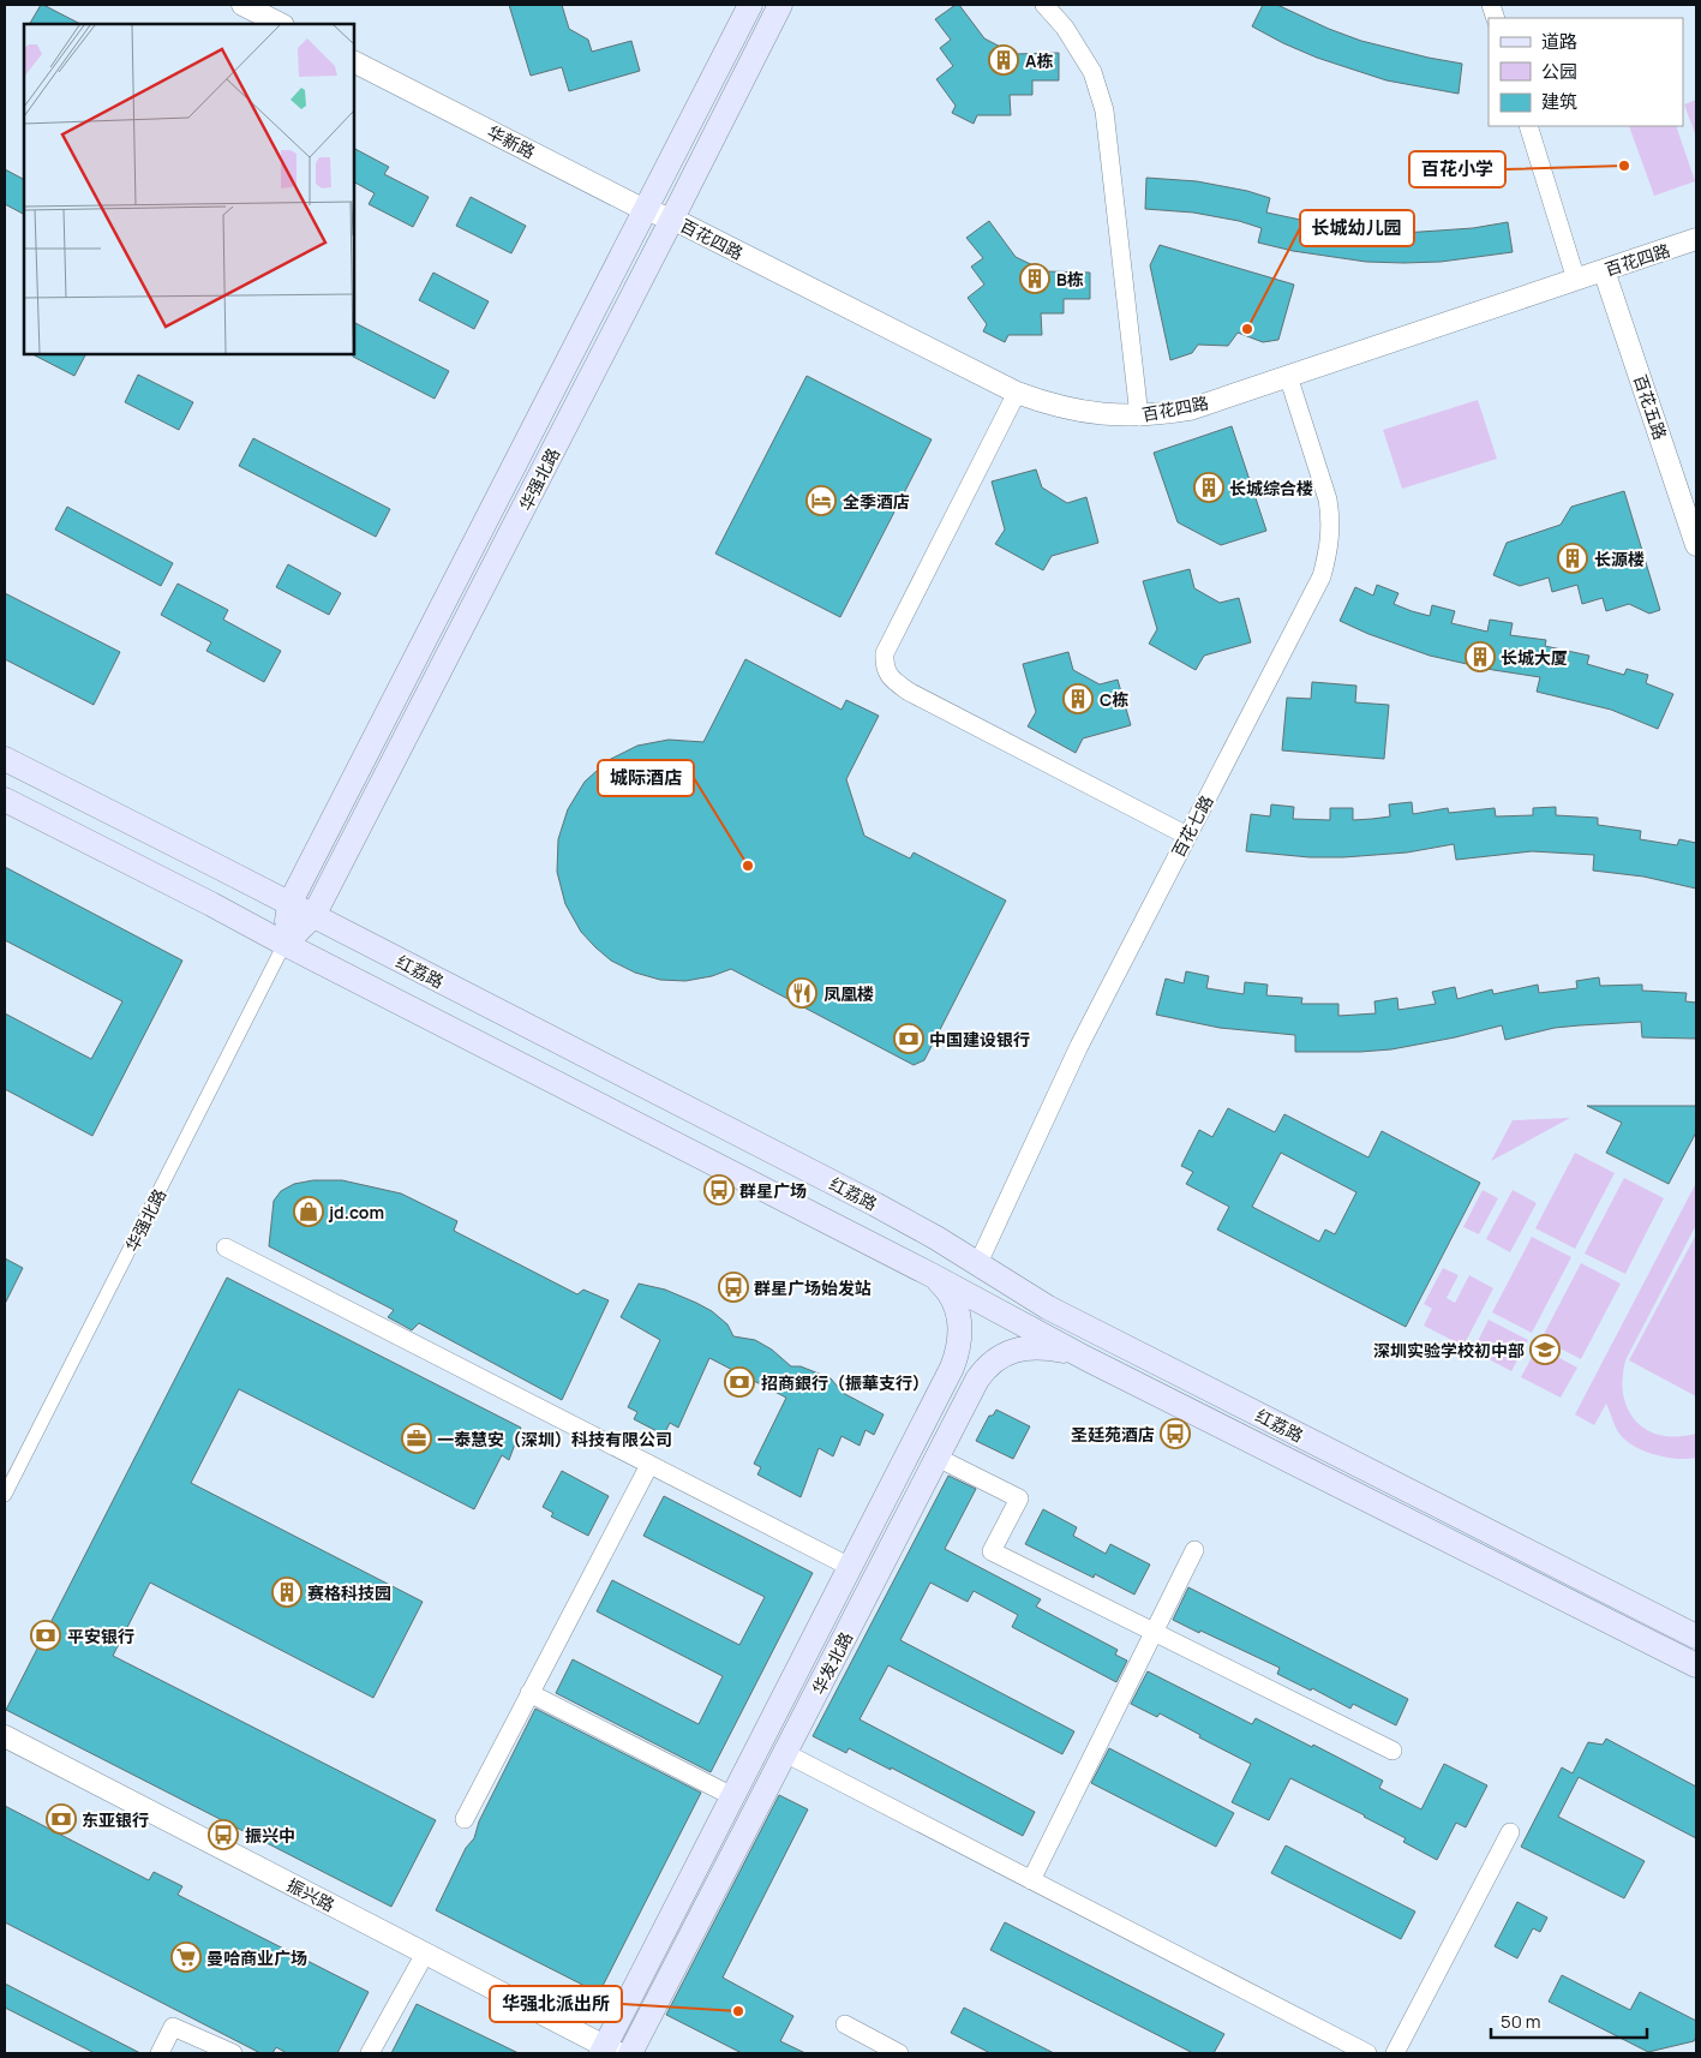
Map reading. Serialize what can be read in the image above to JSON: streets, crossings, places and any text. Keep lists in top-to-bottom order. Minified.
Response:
{"streets":{"main road":["华强北路","红荔路","华发北路"],"street":["华新路","百花四路","百花五路","百花七路","振兴路"]},"crossings":[["华新路","百花四路"],["华新路","华强北路"],["百花四路","百花五路"],["百花四路","华强北路"],["百花四路","百花七路"],["华强北路","红荔路"],["百花七路","红荔路"],["红荔路","华发北路"],["华发北路","振兴路"]],"places":{"building":["A栋","B栋","长城综合楼","长源楼","长城大厦","C栋","赛格科技园"],"other":["百花小学","长城幼儿园","城际酒店","华强北派出所"],"hotel":["全季酒店"],"restaurant":["凤凰楼"],"bank":["中国建设银行","招商銀行（振華支行）","平安银行","东亚银行"],"bus stop":["群星广场","群星广场始发站","圣廷苑酒店","振兴中"],"shop":["jd.com"],"school or university":["深圳实验学校初中部"],"office":["一泰慧安（深圳）科技有限公司"],"supermarket":["曼哈商业广场"]},"legend":["道路","公园","建筑"],"scale_bar":"50 m"}
